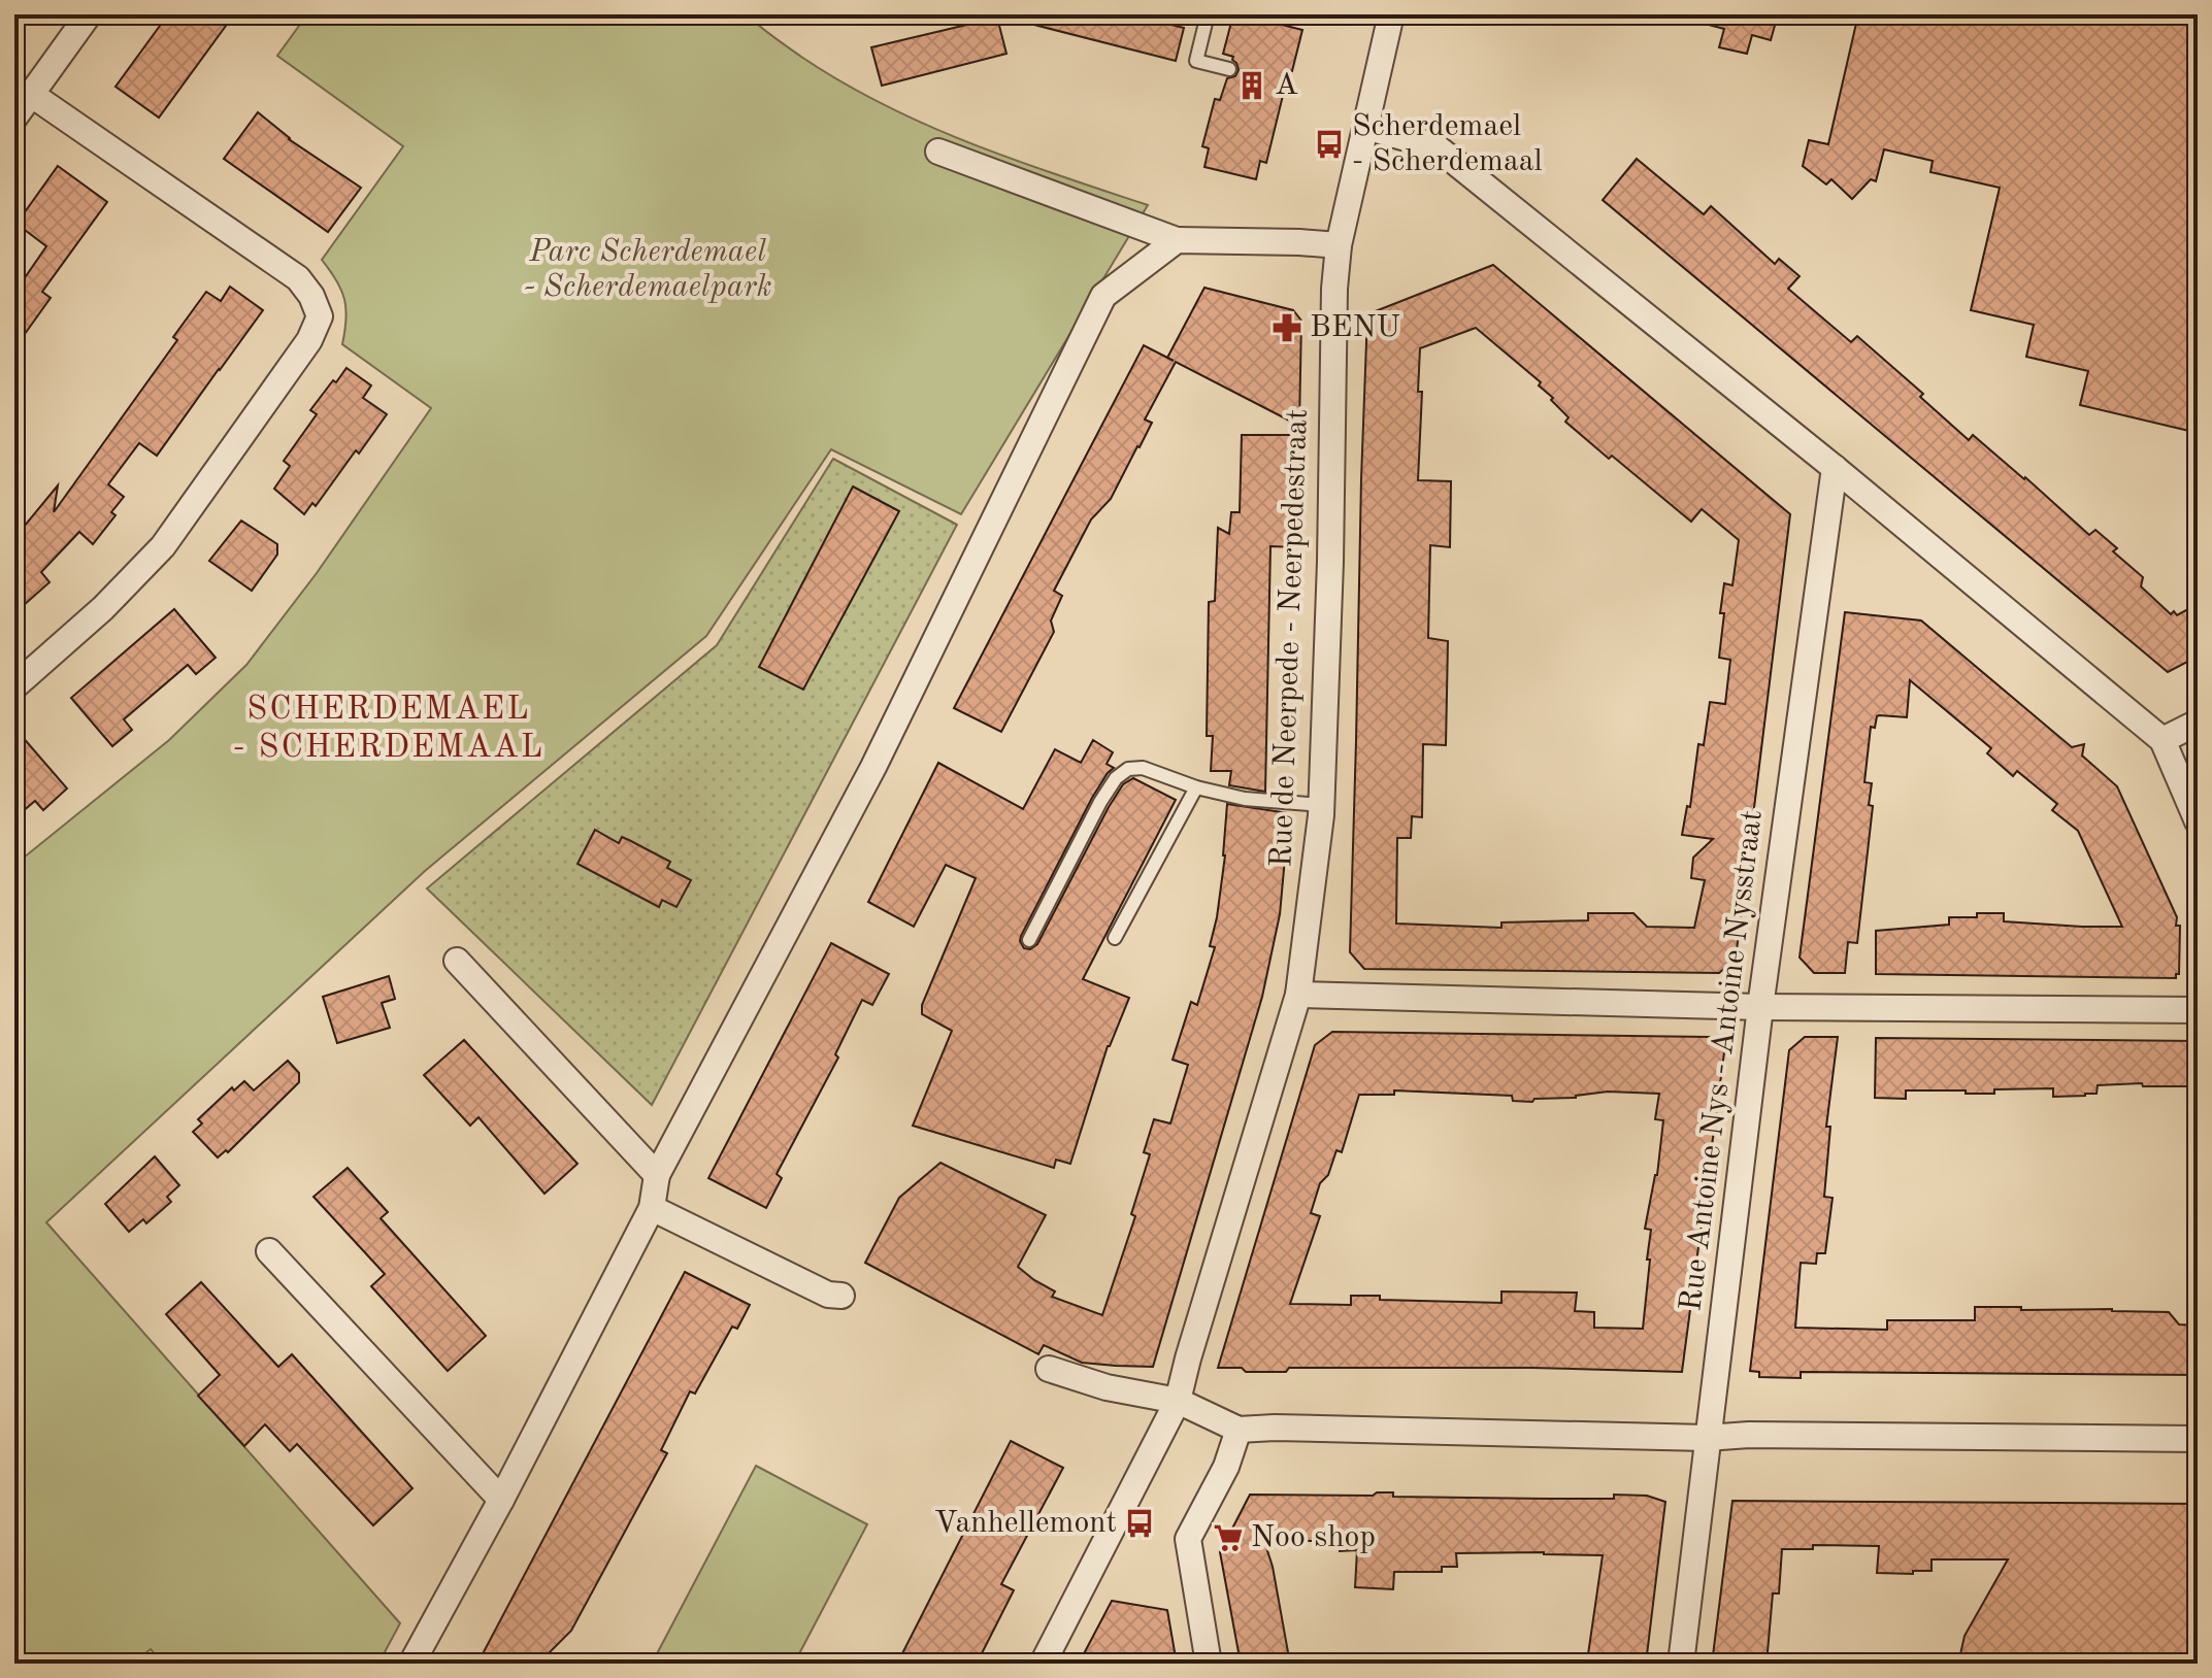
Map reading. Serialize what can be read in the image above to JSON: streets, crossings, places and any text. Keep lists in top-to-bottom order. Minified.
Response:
{"streets":{"street":["Rue de Neerpede - Neerpedestraat","Rue Antoine Nys - Antoine Nysstraat"]},"districts":["SCHERDEMAEL - SCHERDEMAAL"],"parks":["Parc Scherdemael - Scherdemaelpark"],"places":{"building":["A"],"bus stop":["Scherdemael - Scherdemaal","Vanhellemont"],"pharmacy":["BENU"],"supermarket":["Noo shop"]}}
